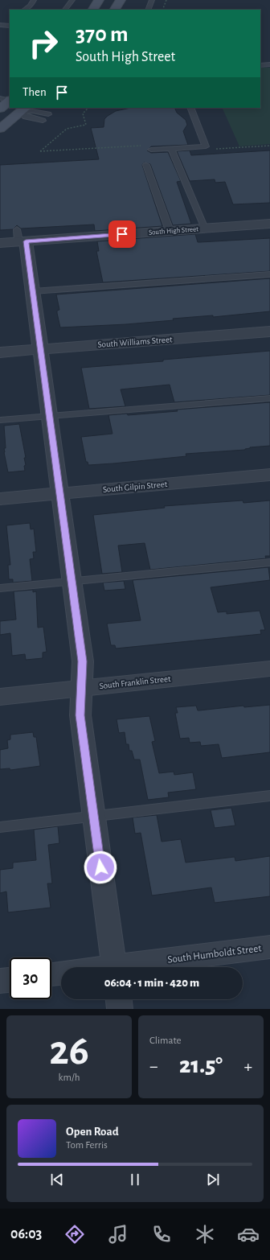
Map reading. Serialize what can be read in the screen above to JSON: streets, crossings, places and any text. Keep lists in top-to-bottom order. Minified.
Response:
{"streets":{"street":["South High Street","South Williams Street","South Gilpin Street","South Franklin Street","South Humboldt Street"]},"page":{"turn":["370 m","South High Street"],"then":"Then","limit":"30","trip":"06:04 · 1 min · 420 m","tile":[["26","km/h"],"Climate"],"heat":["−","21.5°","+"],"song":["Open Road","Tom Ferris"],"tabs":"06:03"}}
